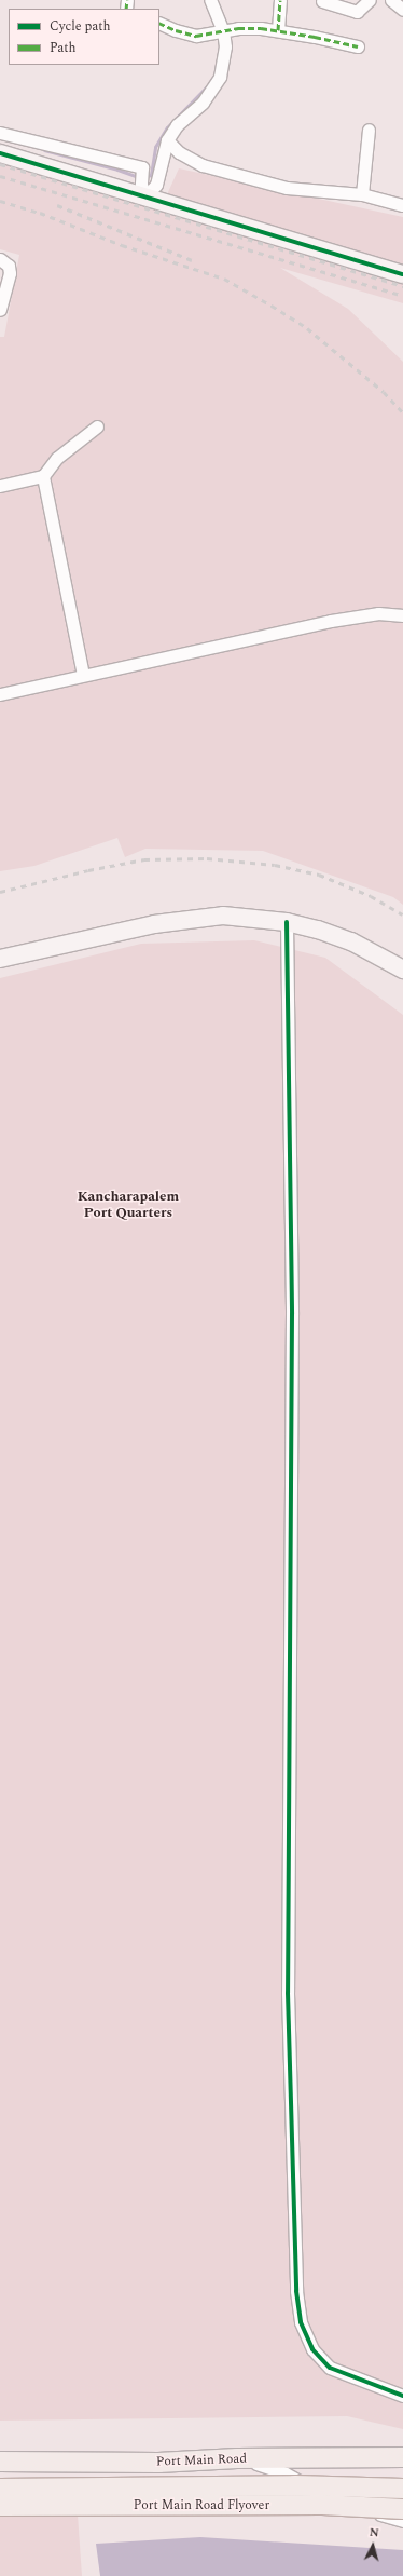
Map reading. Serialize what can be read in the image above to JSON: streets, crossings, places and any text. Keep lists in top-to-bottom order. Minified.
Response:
{"streets":{"main road":["Port Main Road","Port Main Road Flyover"]},"districts":["Kancharapalem Port Quarters"],"legend":["Cycle path","Path"],"north":"top"}
